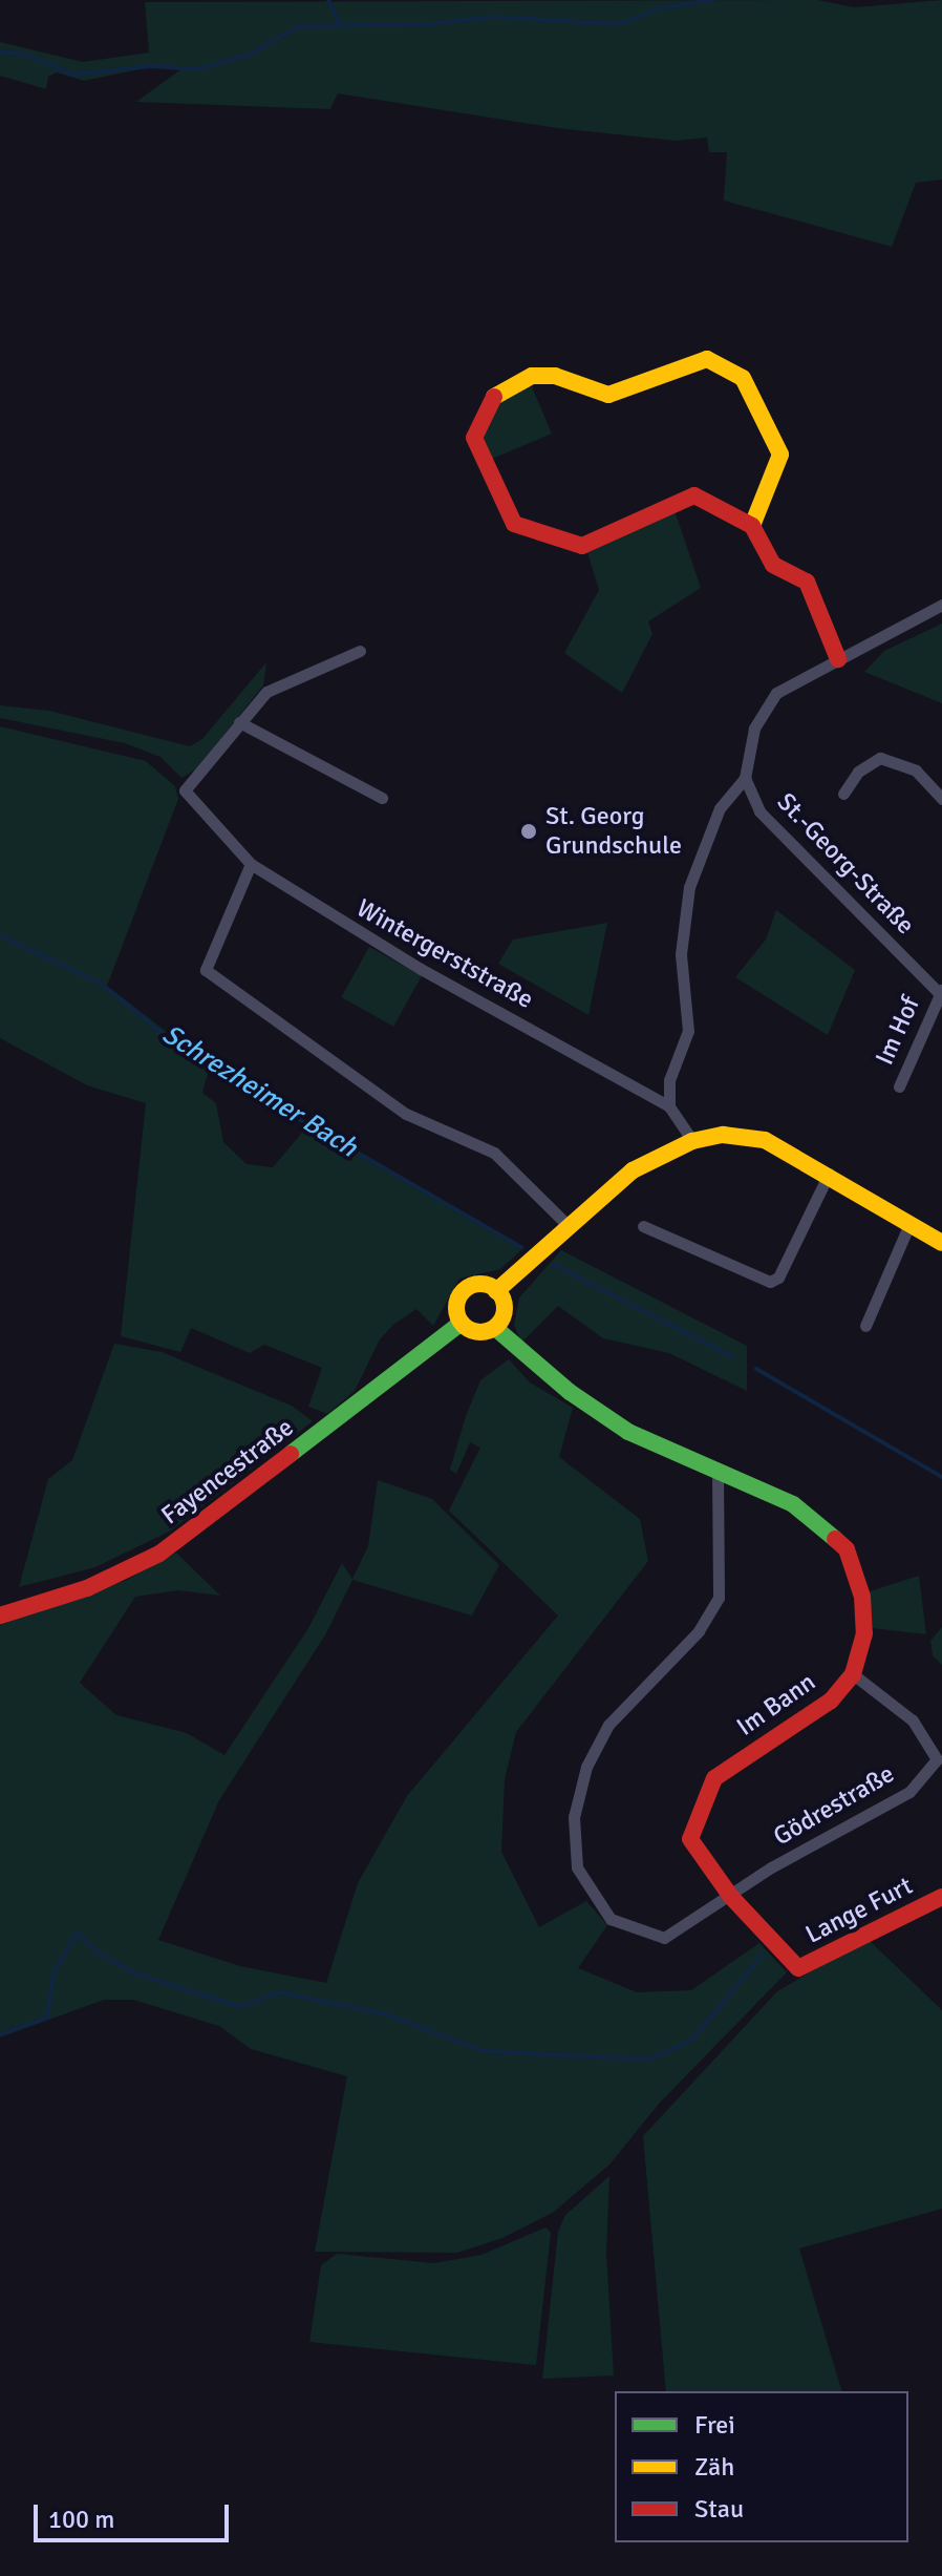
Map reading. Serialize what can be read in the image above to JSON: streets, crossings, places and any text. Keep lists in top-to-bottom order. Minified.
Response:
{"streets":{"street":["St.-Georg-Straße","Wintergerststraße","Im Hof","Fayencestraße","Im Bann","Gödrestraße","Lange Furt"]},"crossings":[["St.-Georg-Straße","Im Hof"],["Fayencestraße","Im Bann"],["Im Bann","Gödrestraße"],["Im Bann","Lange Furt"]],"water":["Schrezheimer Bach"],"places":["St. Georg Grundschule"],"legend":["Frei","Zäh","Stau"],"scale_bar":"100 m"}
